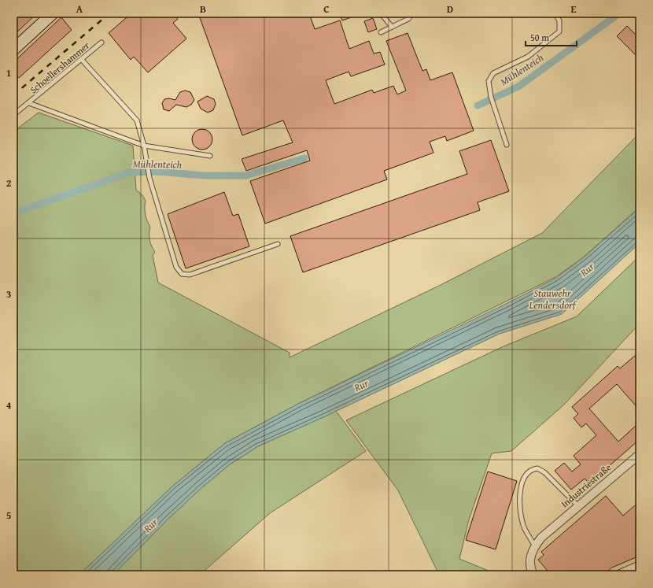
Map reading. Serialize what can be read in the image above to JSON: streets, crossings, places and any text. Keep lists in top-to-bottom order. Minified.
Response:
{"streets":{"street":["Industriestraße"],"lane":["Schoellershammer"]},"water":["Mühlenteich","Rur","Stauwehr Lendersdorf"],"scale_bar":"50 m","grid":{"columns":["A","B","C","D","E"],"rows":["1","2","3","4","5"]}}
